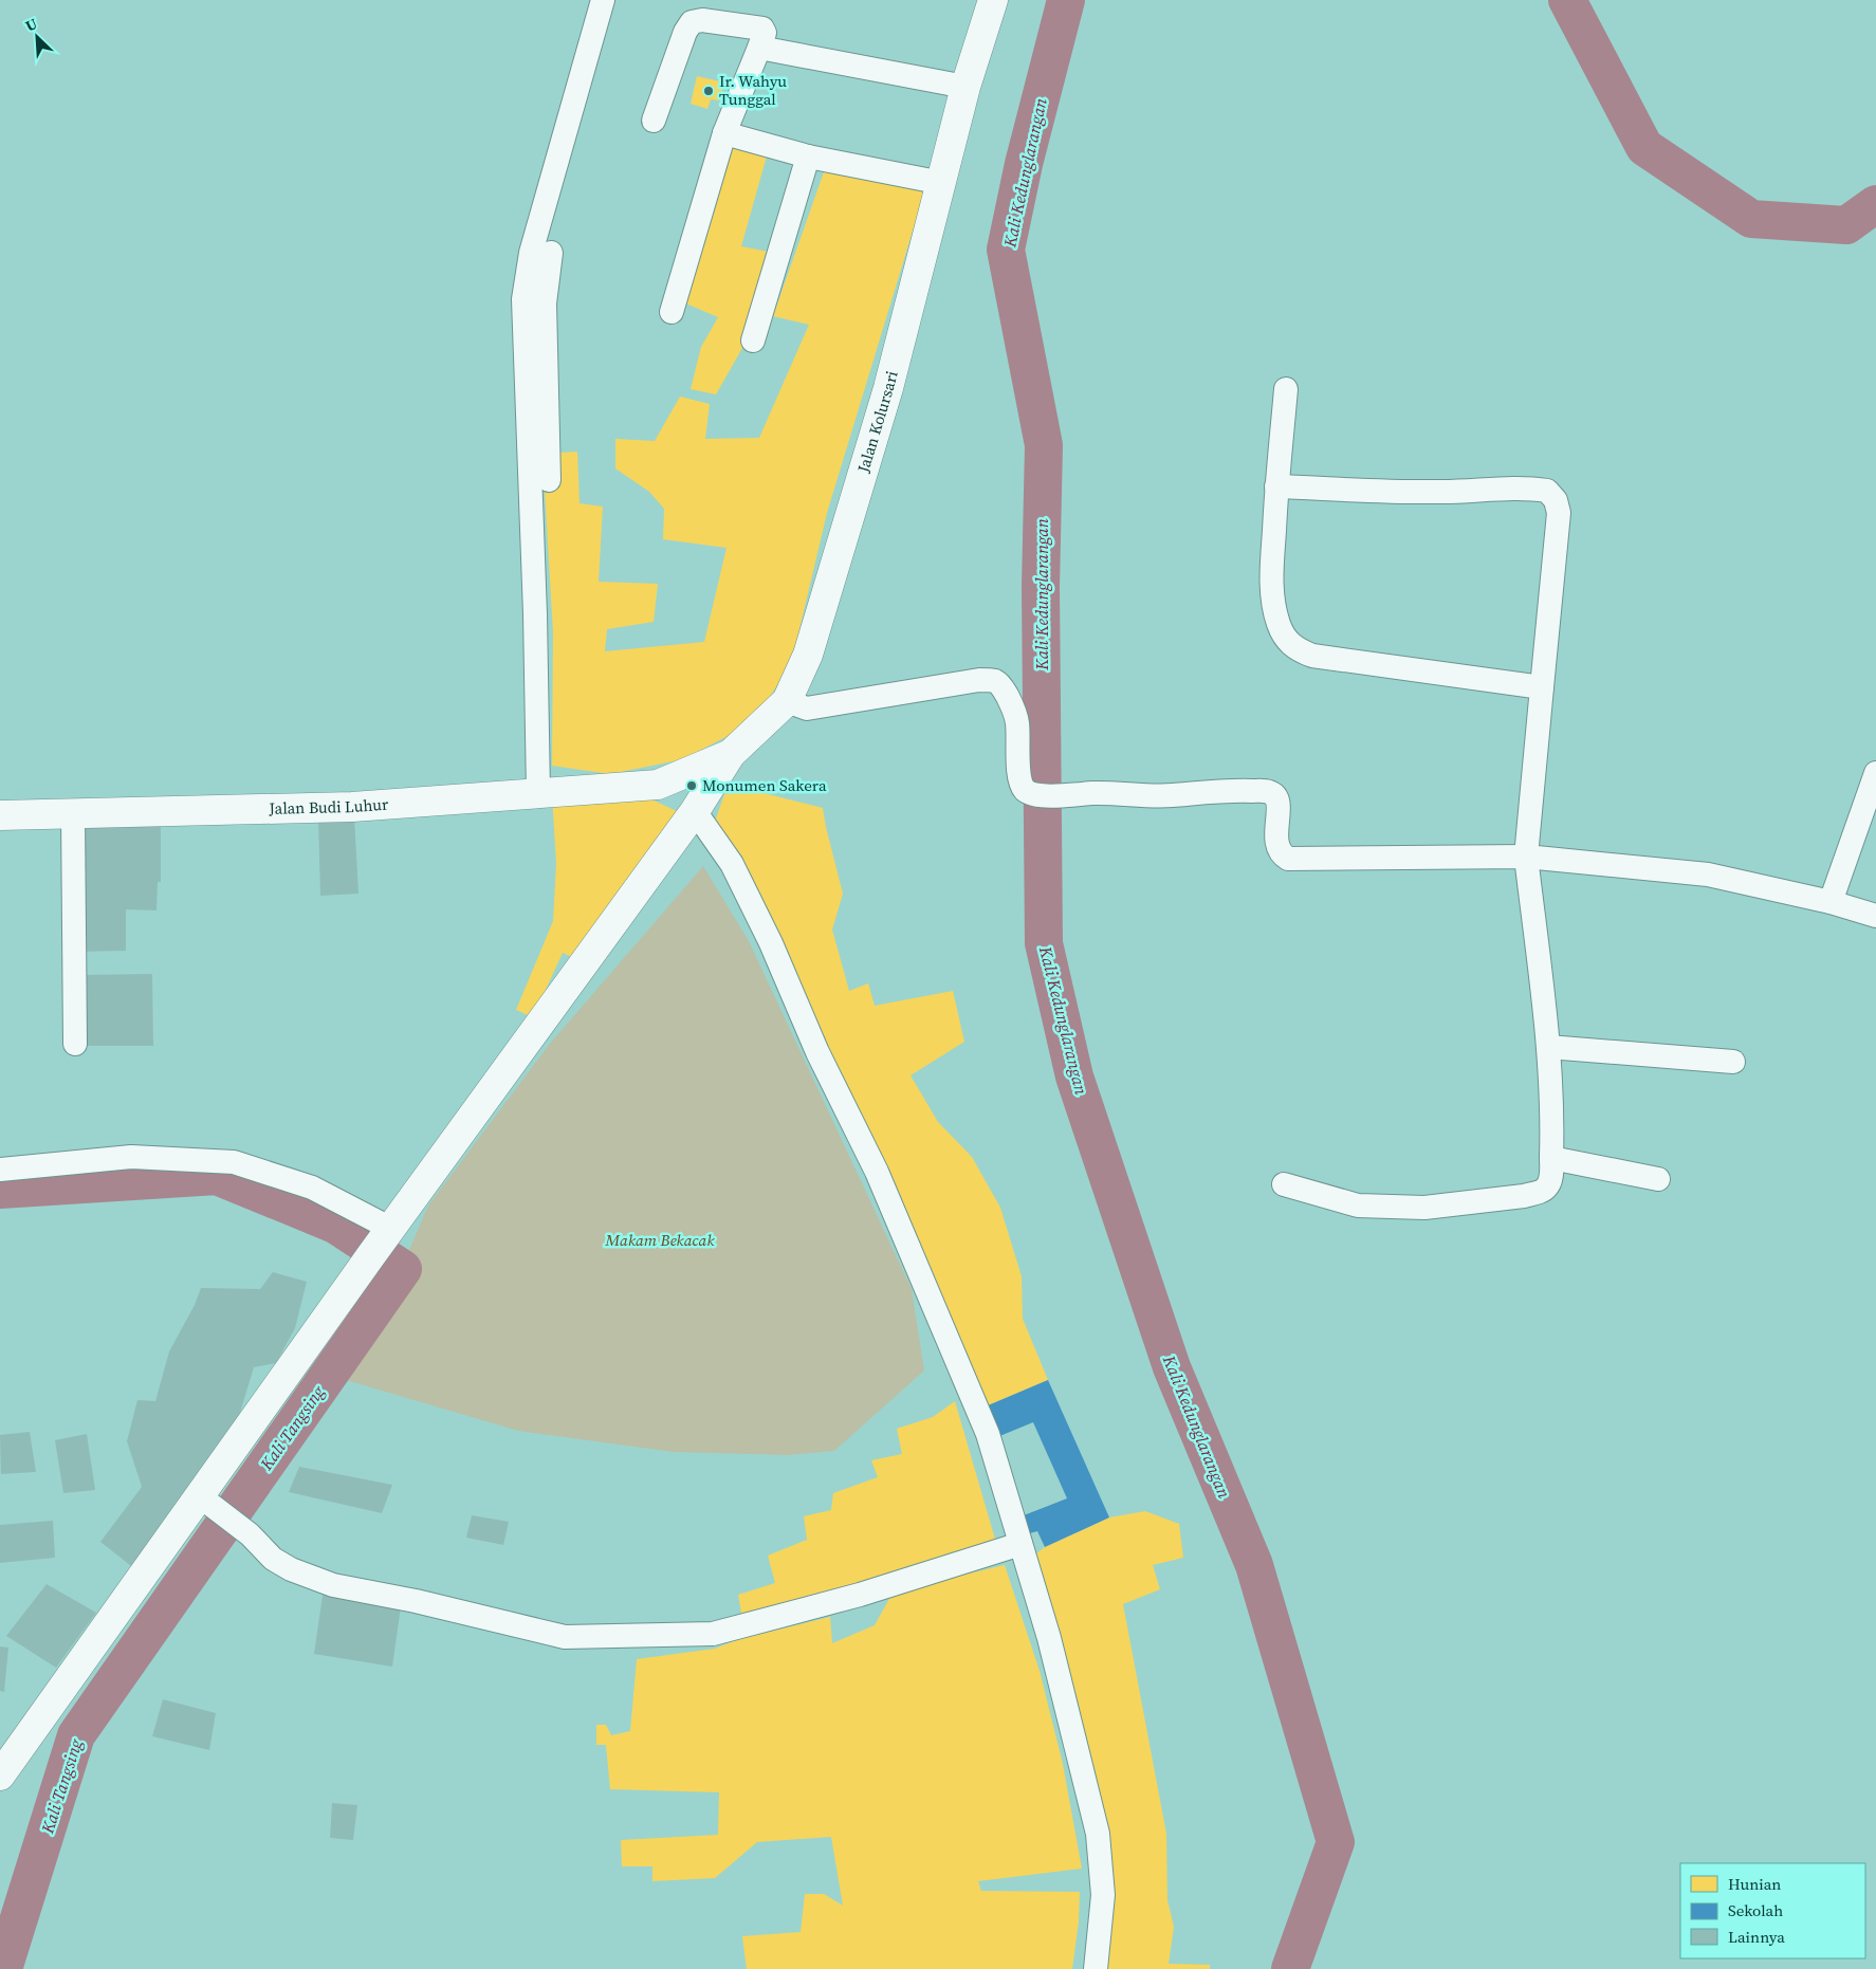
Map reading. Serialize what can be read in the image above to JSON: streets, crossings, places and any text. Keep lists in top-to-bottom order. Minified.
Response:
{"streets":{"street":["Jalan Kolursari","Jalan Budi Luhur"]},"crossings":[["Jalan Kolursari","Jalan Budi Luhur"]],"water":["Kali Kedunglarangan","Kali Tangsing"],"parks":["Makam Bekacak"],"places":["Ir. Wahyu Tunggal","Monumen Sakera"],"legend":["Hunian","Sekolah","Lainnya"],"north":"top left"}
